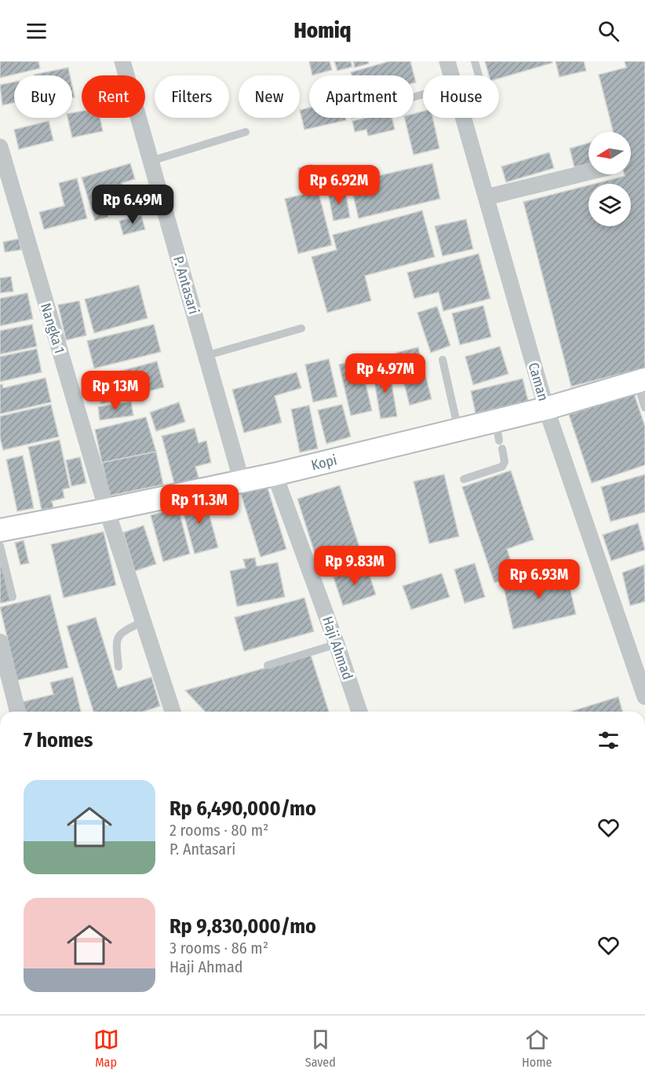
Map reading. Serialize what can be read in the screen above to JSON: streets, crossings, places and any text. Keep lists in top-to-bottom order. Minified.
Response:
{"streets":{"street":["P. Antasari","Nangka 1","Caman","Kopi","Haji Ahmad"]},"crossings":[["P. Antasari","Kopi"],["Nangka 1","Kopi"],["Caman","Kopi"],["Kopi","Haji Ahmad"]],"north":"left","page":{"header":"Homiq","chip":["Buy","Rent","Filters","New","Apartment","House"],"price":["Rp 6.92M","Rp 6.49M","Rp 4.97M","Rp 13M","Rp 11.3M","Rp 9.83M","Rp 6.93M"],"heading":"7 homes","list":[{"name":"Rp 6,490,000/mo","note":"2 rooms · 80 m² · P. Antasari"},{"name":"Rp 9,830,000/mo","note":"3 rooms · 86 m² · Haji Ahmad"}],"tabs":["Map","Saved","Home"]}}
